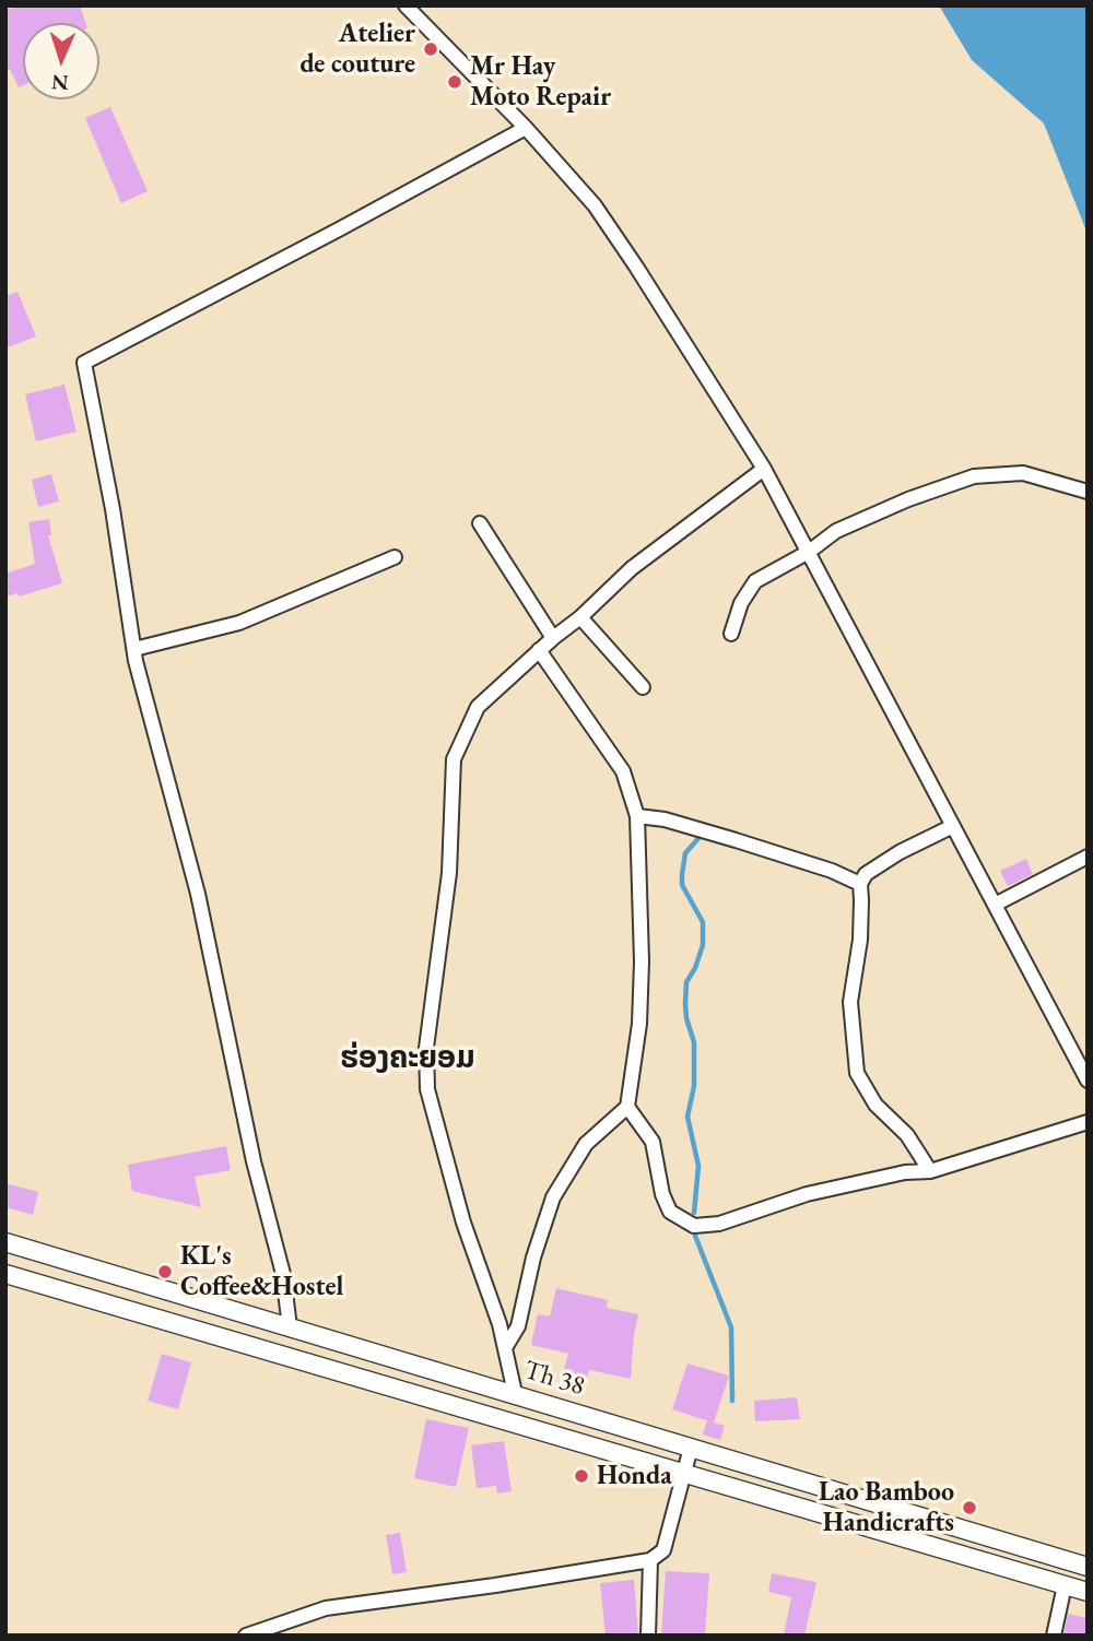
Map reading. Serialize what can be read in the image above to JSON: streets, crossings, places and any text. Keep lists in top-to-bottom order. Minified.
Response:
{"streets":{"street":["Th 38"]},"districts":["ຮ່ອງຄະຍອມ"],"places":["Atelier de couture","Mr Hay Moto Repair","KL's Coffee&Hostel","Honda","Lao Bamboo Handicrafts"],"north":"bottom"}
